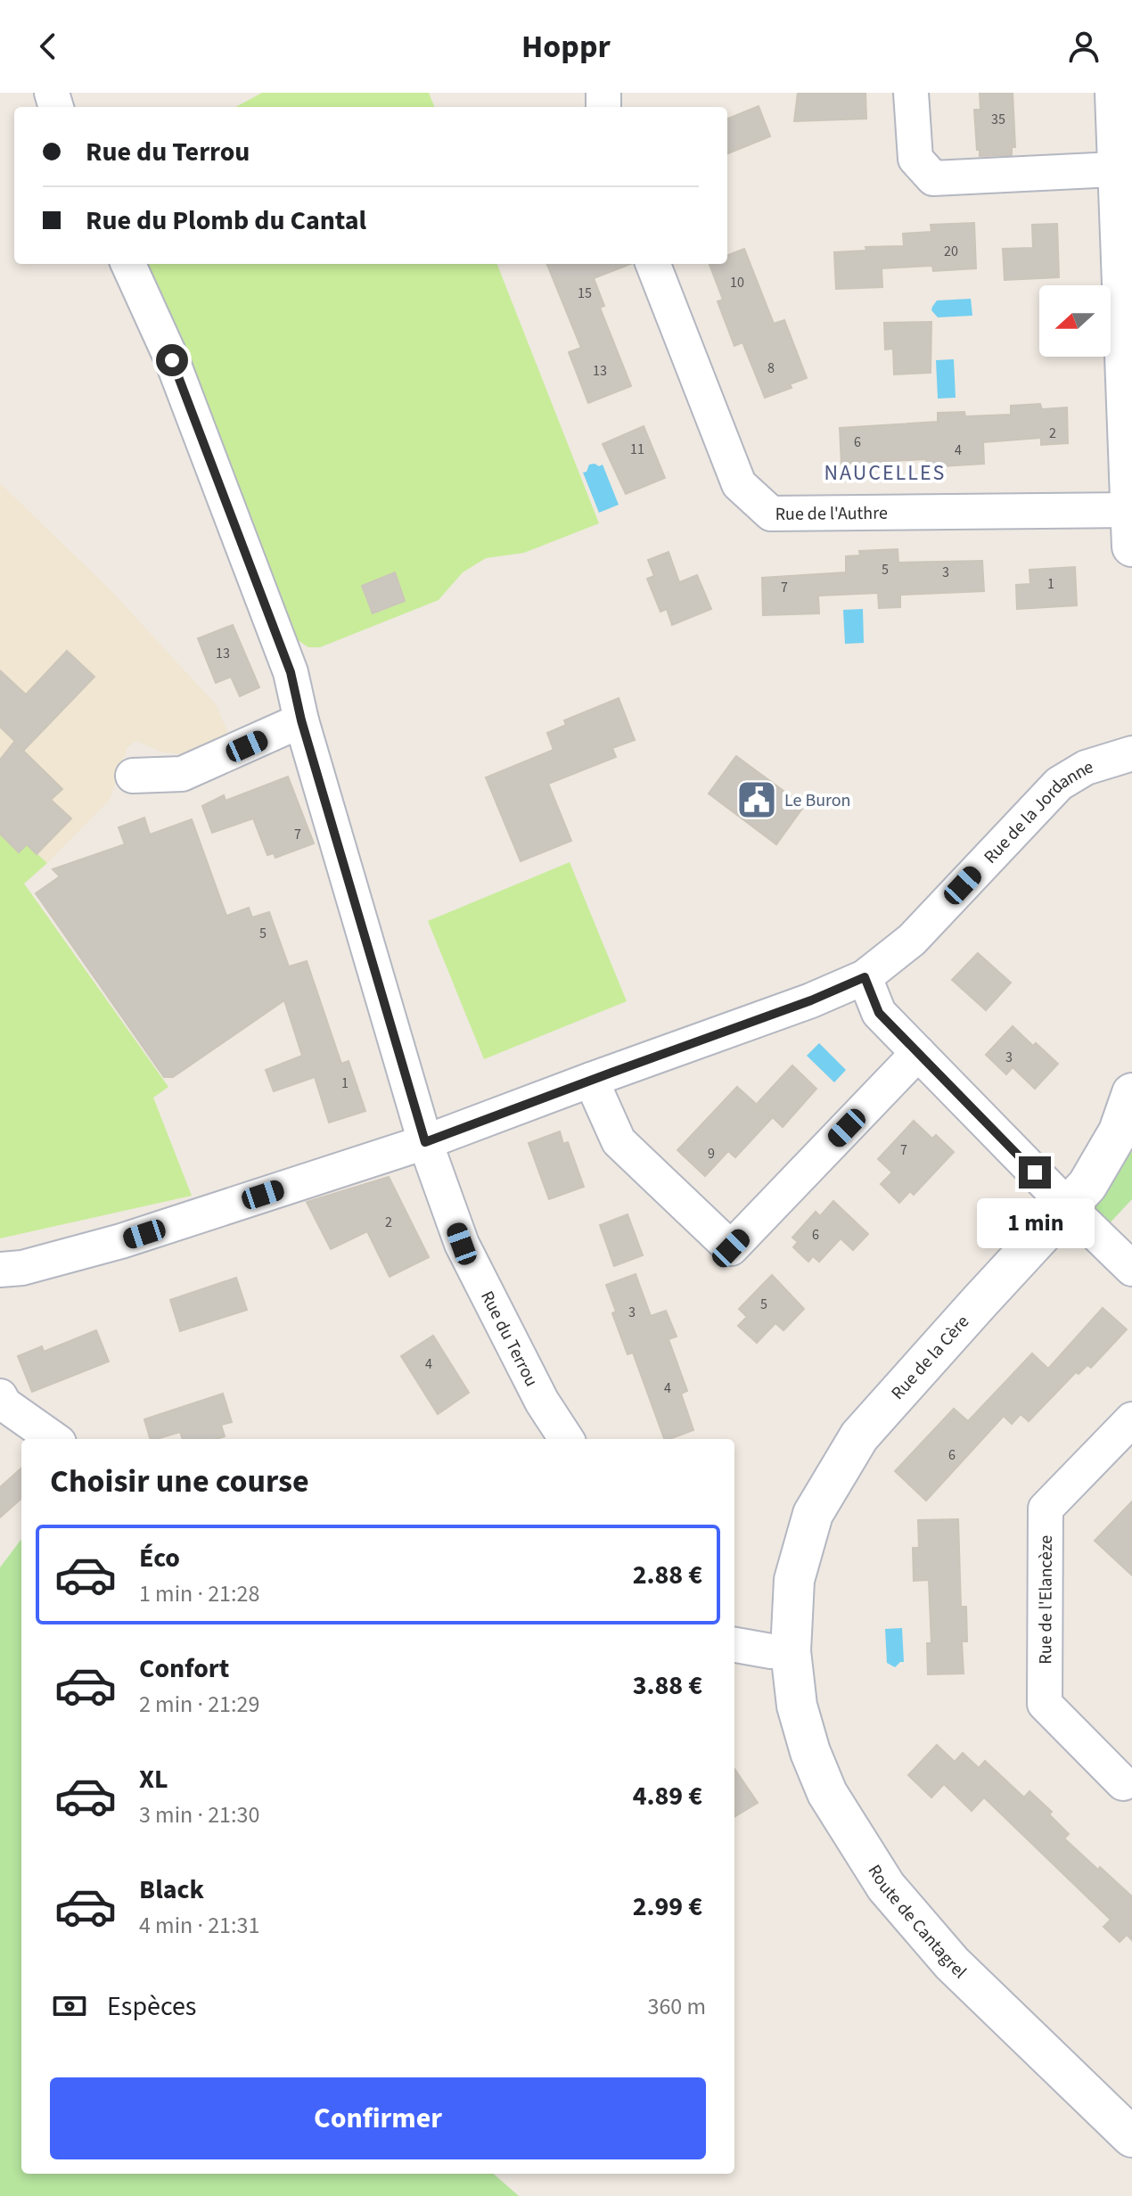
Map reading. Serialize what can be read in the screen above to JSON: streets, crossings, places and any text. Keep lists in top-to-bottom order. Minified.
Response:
{"streets":{"street":["Rue de l'Authre","Rue de la Jordanne","Rue du Terrou","Rue de la Cère","Rue de l'Elancèze","Route de Cantagrel"]},"crossings":[["Rue de la Jordanne","Rue du Terrou"],["Rue de la Cère","Route de Cantagrel"]],"districts":["NAUCELLES"],"places":{"public building":["Le Buron"]},"house_numbers":["35","20","10","15","8","13","2","6","11","4","5","3","1","7","13","7","5","3","1","7","9","2","6","5","3","4","4","6"],"north":"left","page":{"header":"Hoppr","banner":["Rue du Terrou","Rue du Plomb du Cantal"],"bubble":"1 min","heading":"Choisir une course","list":[{"name":"Éco","note":"1 min · 21:28","value":"2.88 €"},{"name":"Confort","note":"2 min · 21:29","value":"3.88 €"},{"name":"XL","note":"3 min · 21:30","value":"4.89 €"},{"name":"Black","note":"4 min · 21:31","value":"2.99 €"}],"pay":["Espèces","360 m"],"buttons":"Confirmer"}}
